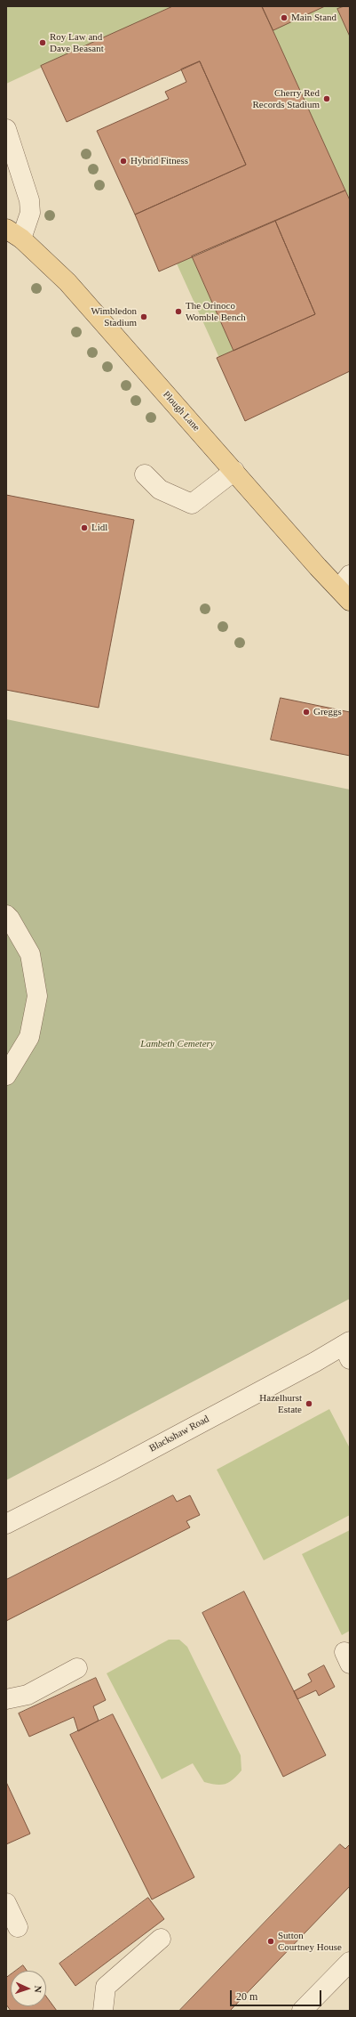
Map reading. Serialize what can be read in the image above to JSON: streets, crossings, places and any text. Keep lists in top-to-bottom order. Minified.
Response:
{"streets":{"main road":["Plough Lane"],"street":["Blackshaw Road"]},"parks":["Lambeth Cemetery"],"places":["Main Stand","Roy Law and Dave Beasant","Cherry Red Records Stadium","Hybrid Fitness","The Orinoco Womble Bench","Wimbledon Stadium","Lidl","Greggs","Hazelhurst Estate","Sutton Courtney House"],"scale_bar":"20 m","north":"right"}
